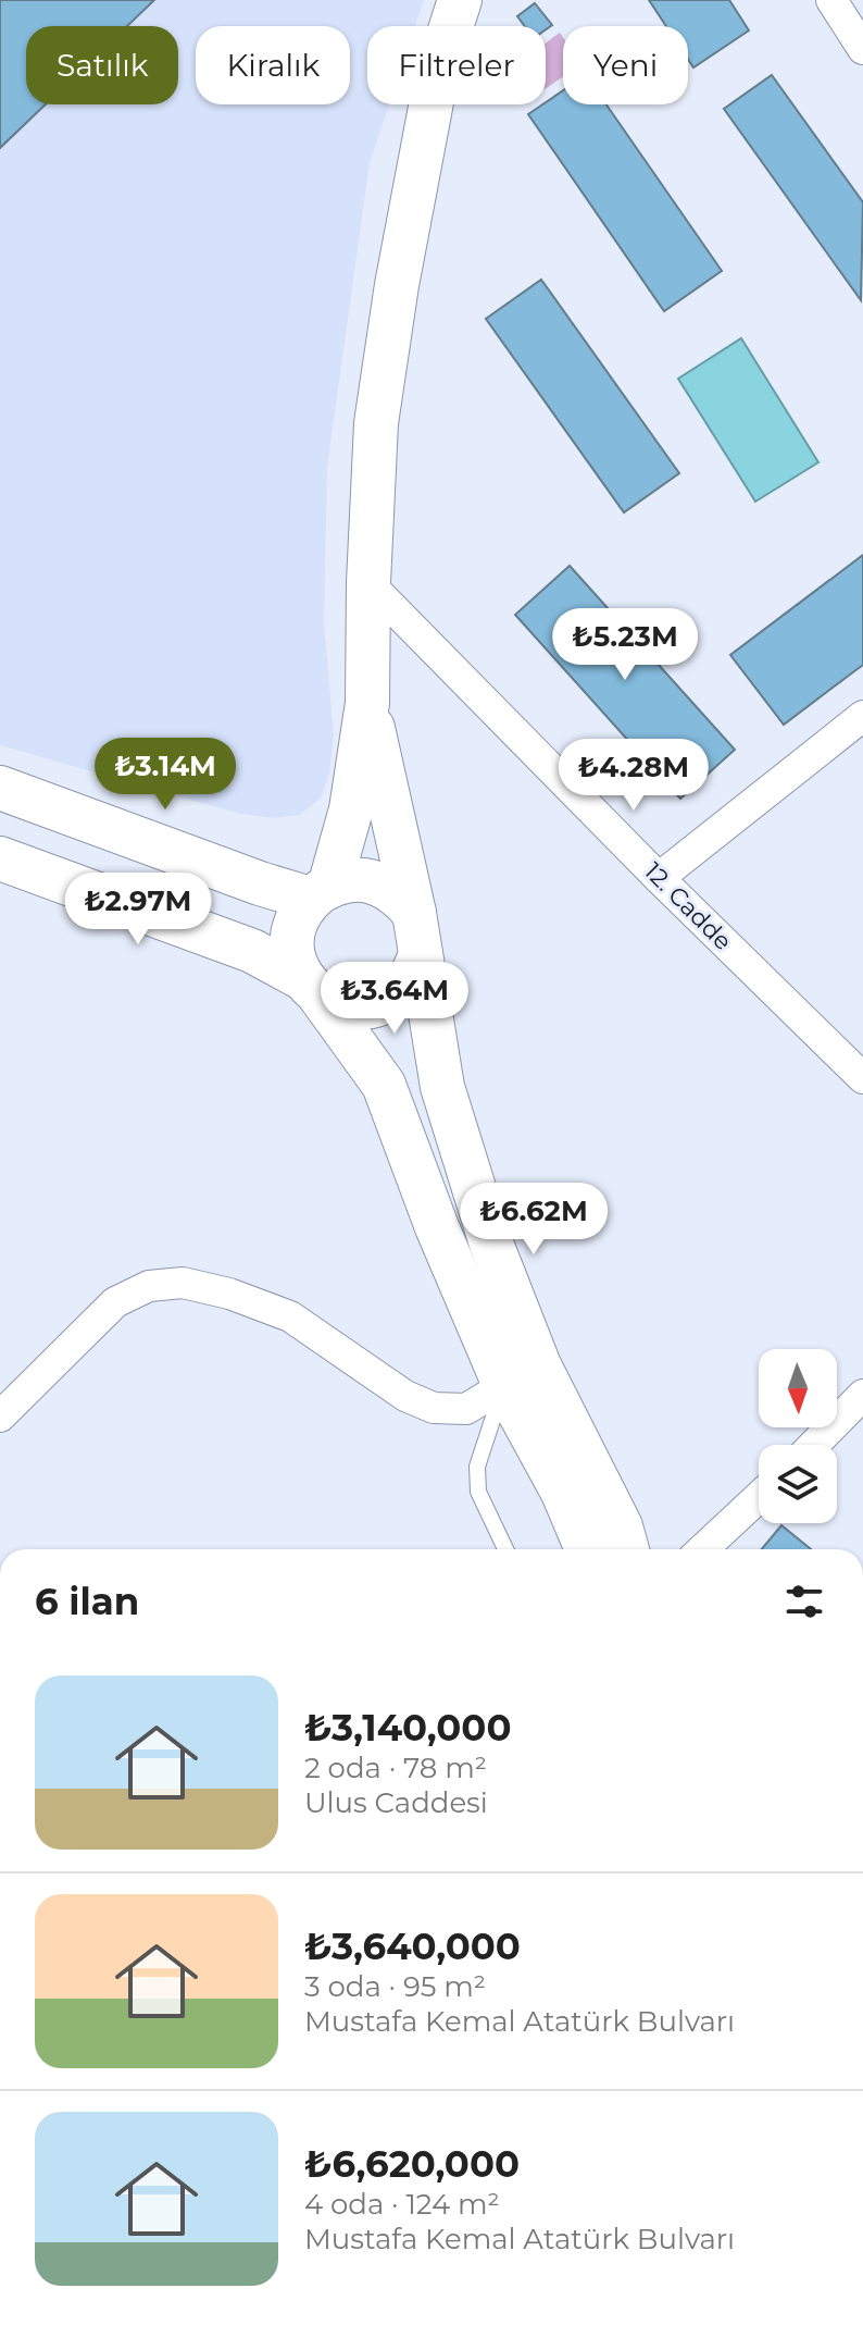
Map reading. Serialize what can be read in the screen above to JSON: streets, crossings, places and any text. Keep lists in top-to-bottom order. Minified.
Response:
{"streets":{"street":["12. Cadde"]},"north":"bottom","page":{"chip":["Satılık","Kiralık","Filtreler","Yeni"],"price":["₺5.23M","₺3.14M","₺4.28M","₺2.97M","₺3.64M","₺6.62M"],"heading":"6 ilan","list":[{"name":"₺3,140,000","note":"2 oda · 78 m² · Ulus Caddesi"},{"name":"₺3,640,000","note":"3 oda · 95 m² · Mustafa Kemal Atatürk Bulvarı"},{"name":"₺6,620,000","note":"4 oda · 124 m² · Mustafa Kemal Atatürk Bulvarı"}]}}
